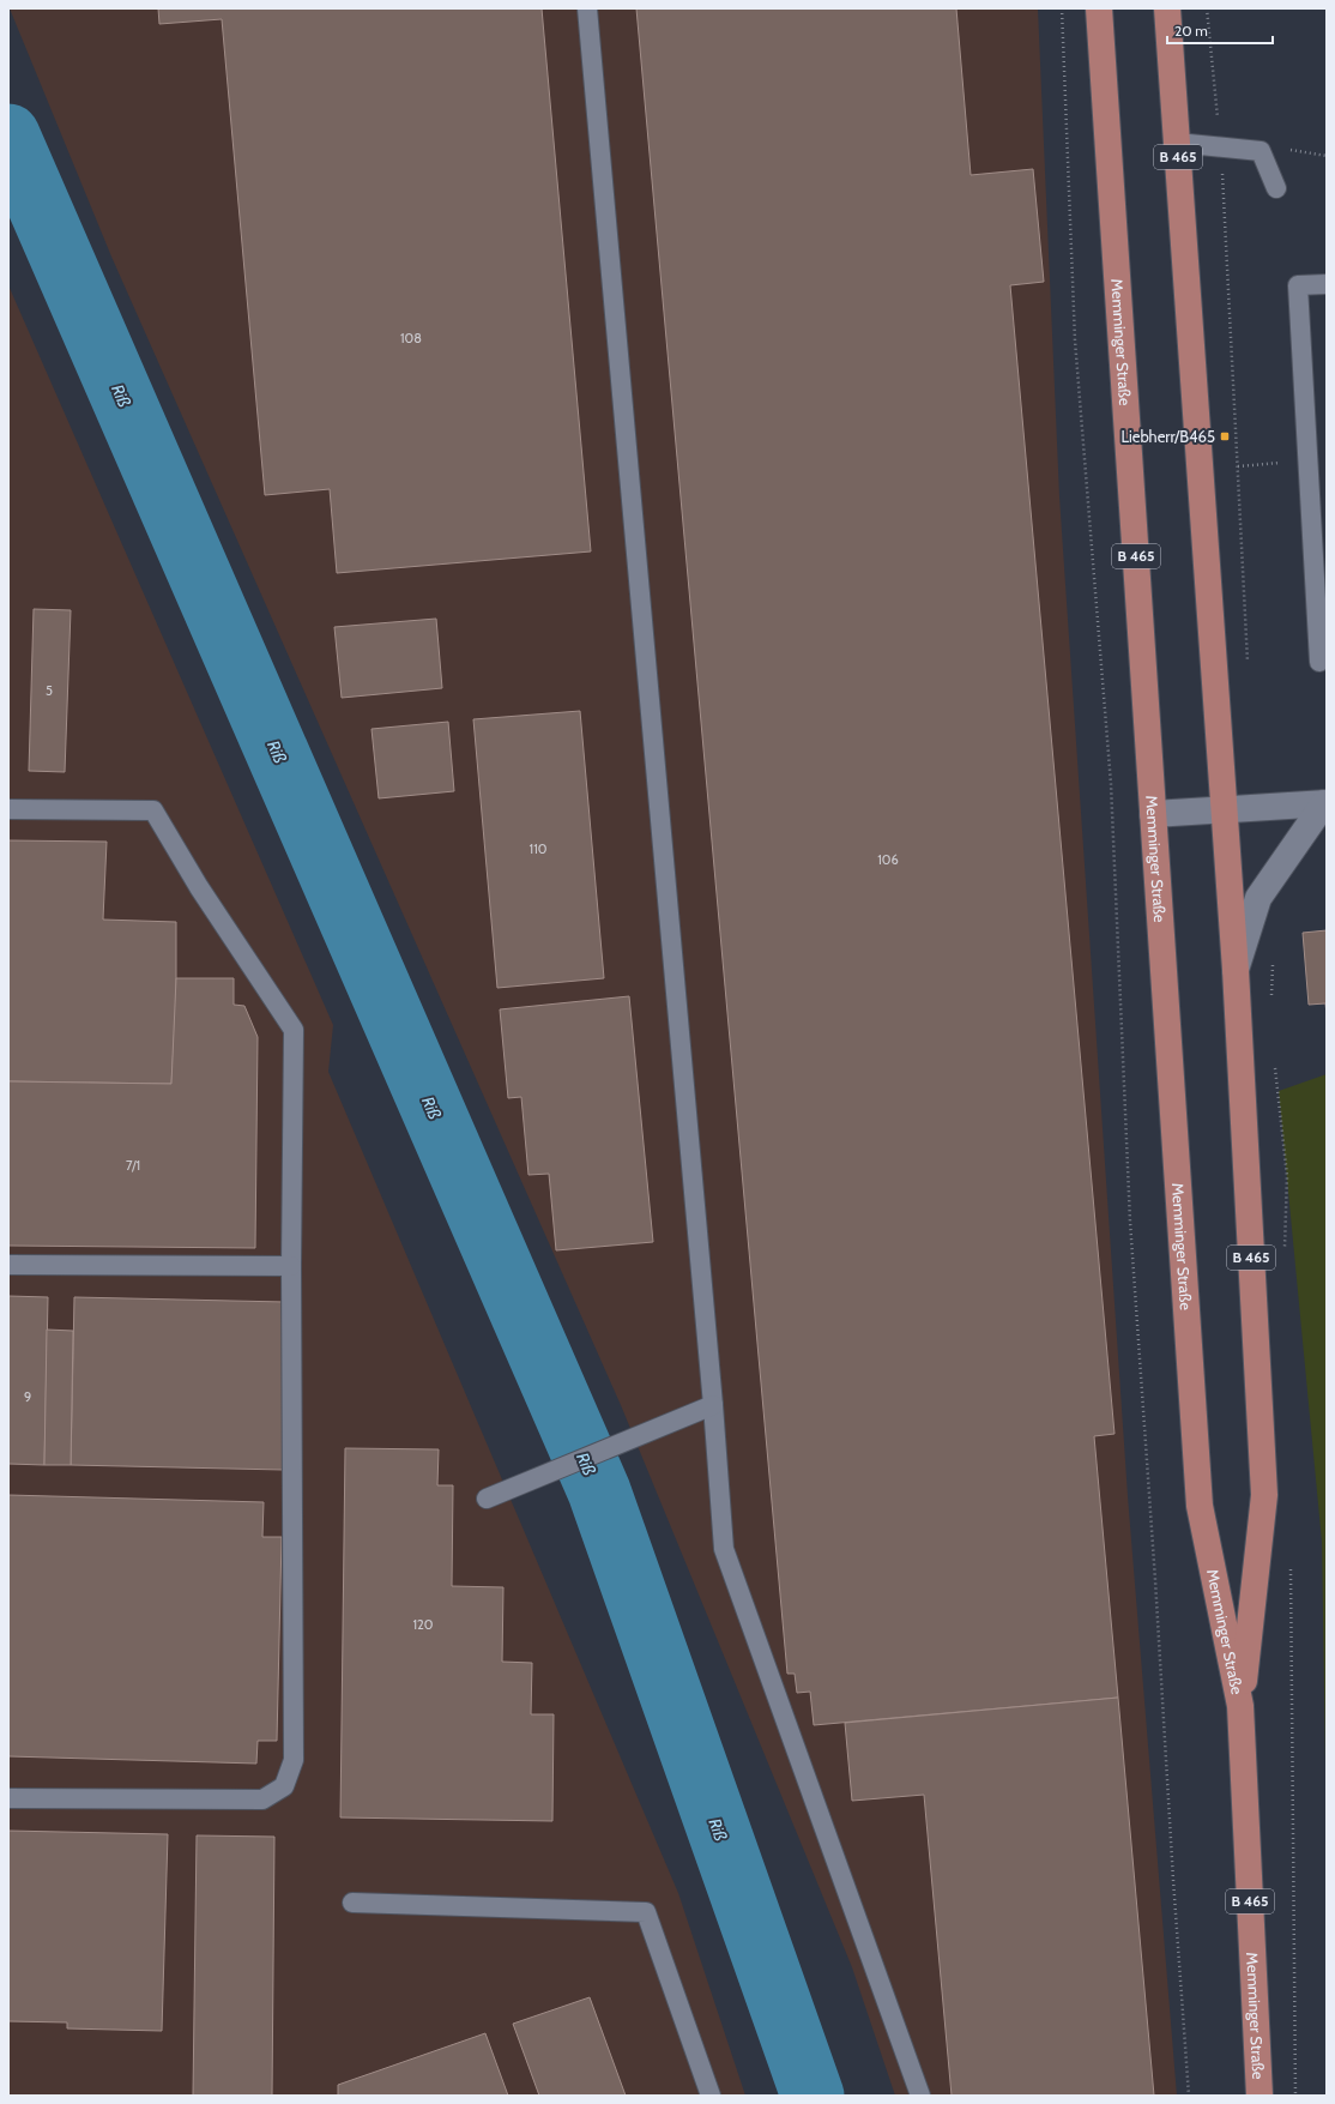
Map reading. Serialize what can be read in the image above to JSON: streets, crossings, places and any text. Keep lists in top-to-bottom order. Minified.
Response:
{"streets":{"main road":["B 465","Memminger Straße"]},"water":["Riß"],"places":{"transit":["Liebherr/B465"]},"house_numbers":["108","5","110","106","7/1","9","120"],"scale_bar":"20 m"}
